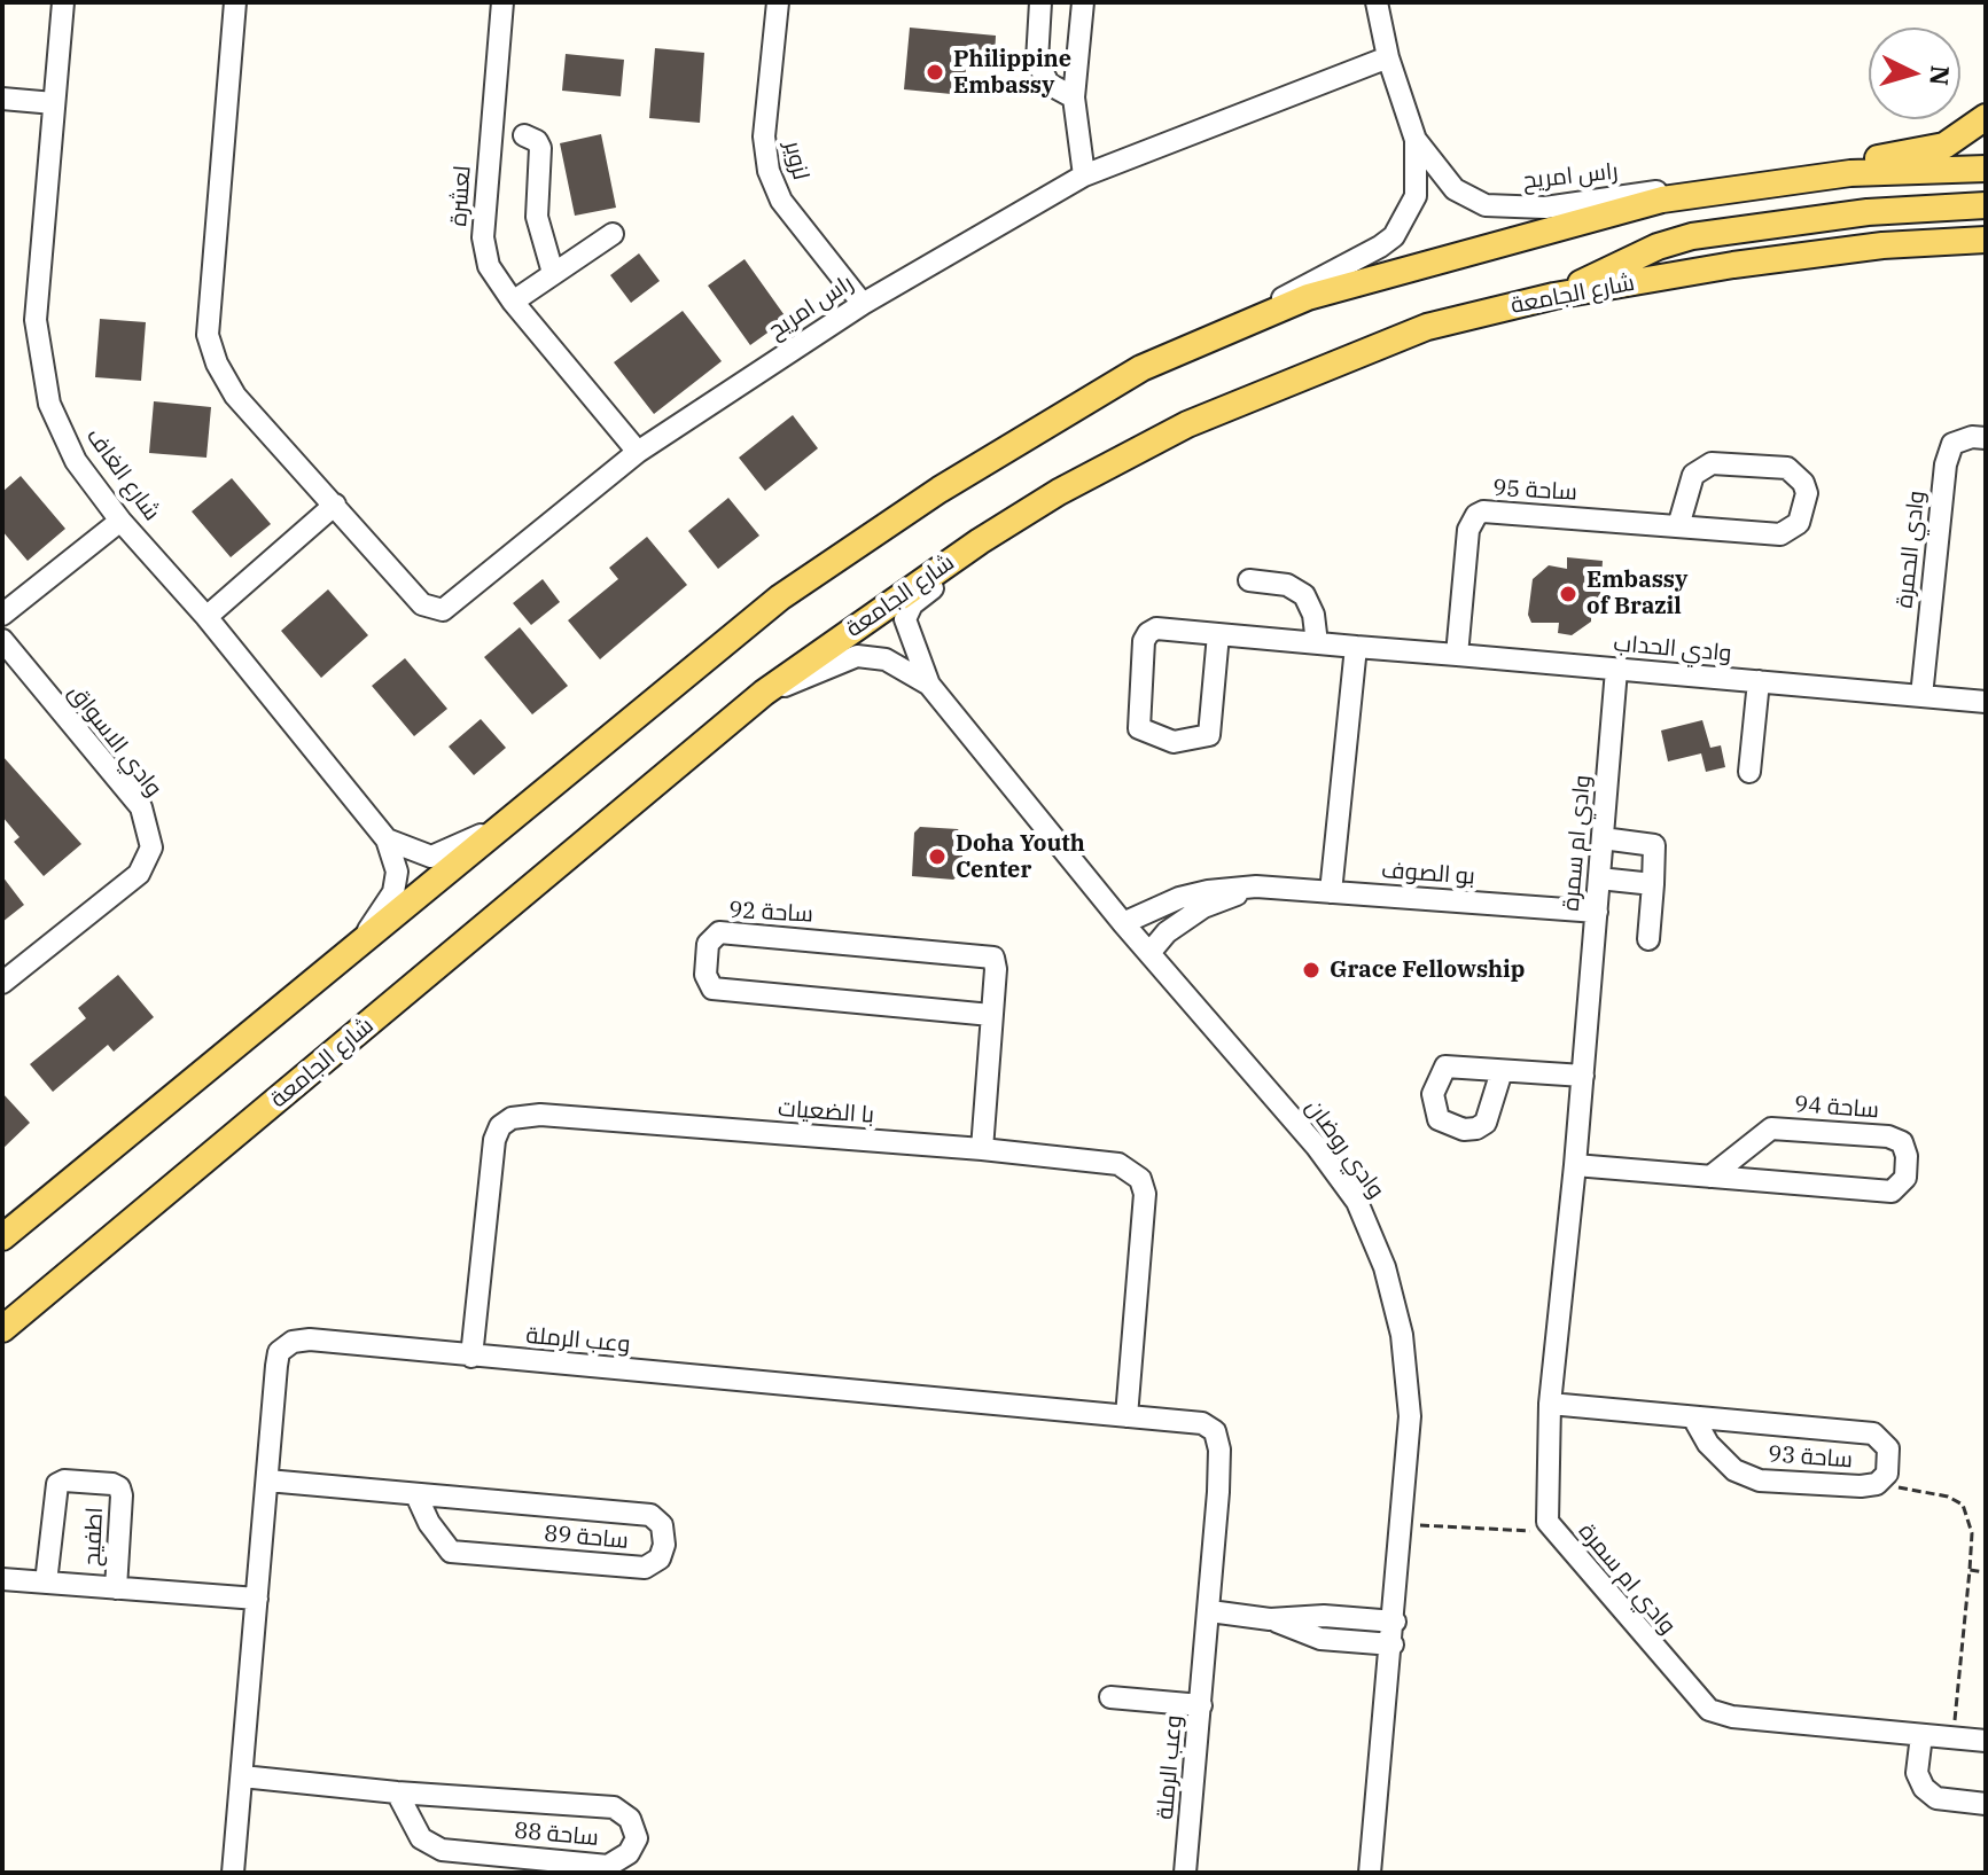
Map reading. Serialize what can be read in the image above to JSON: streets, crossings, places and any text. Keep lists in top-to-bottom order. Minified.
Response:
{"streets":{"main road":["شارع الجامعة"],"street":["لزوير","راس امريح","لعشرة","شارع الغاف","ساحة 95","وادي الحمرة","وادي الحداب","وادي الاسواق","وادي ام سمرة","بو الصوف","ساحة 92","ساحة 94","با الضعيات","وادي روضان","وعب الرملة","ساحة 93","اطفيح","ساحة 89","ساحة 88"]},"crossings":[["لزوير","راس امريح"],["راس امريح","لعشرة"],["شارع الجامعة","وادي روضان"],["ساحة 95","وادي الحداب"],["وادي الحمرة","وادي الحداب"],["وادي الحداب","وادي ام سمرة"],["وادي ام سمرة","بو الصوف"],["وادي ام سمرة","ساحة 94"],["وادي ام سمرة","ساحة 93"],["بو الصوف","وادي روضان"],["ساحة 92","با الضعيات"],["با الضعيات","وعب الرملة"],["وعب الرملة","اطفيح"],["وعب الرملة","ساحة 89"],["وعب الرملة","ساحة 88"]],"places":["Philippine Embassy","Embassy of Brazil","Doha Youth Center","Grace Fellowship"],"north":"right"}
